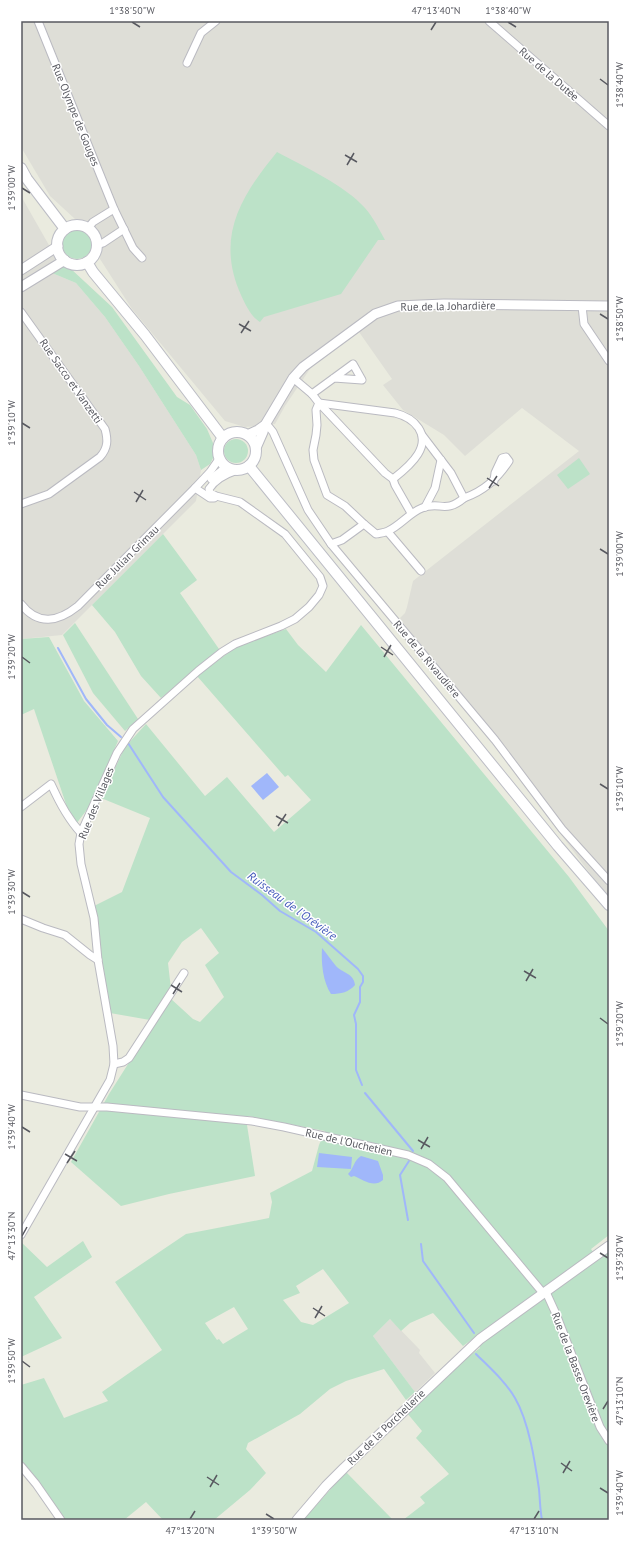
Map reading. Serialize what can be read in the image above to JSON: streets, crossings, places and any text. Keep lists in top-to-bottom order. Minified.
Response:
{"streets":{"street":["Rue de la Dutée","Rue Olympe de Gouges","Rue de la Johardière","Rue Sacco et Vanzetti","Rue Julian Grimau","Rue de la Rivaudière","Rue des Villages","Rue de l'Ouchetien","Rue de la Basse Orevière","Rue de la Porchellerie"]},"crossings":[["Rue de la Johardière","Rue Julian Grimau"],["Rue de la Johardière","Rue de la Rivaudière"],["Rue des Villages","Rue de l'Ouchetien"],["Rue de l'Ouchetien","Rue de la Basse Orevière"],["Rue de l'Ouchetien","Rue de la Porchellerie"],["Rue de la Basse Orevière","Rue de la Porchellerie"]],"water":["Ruisseau de l'Orévière"],"coordinates":["1°38'50\"W","47°13'40\"N","1°38'40\"W","1°39'00\"W","1°39'10\"W","1°39'20\"W","1°39'30\"W","1°39'40\"W","47°13'30\"N","1°39'50\"W","47°13'10\"N","47°13'20\"N"]}
